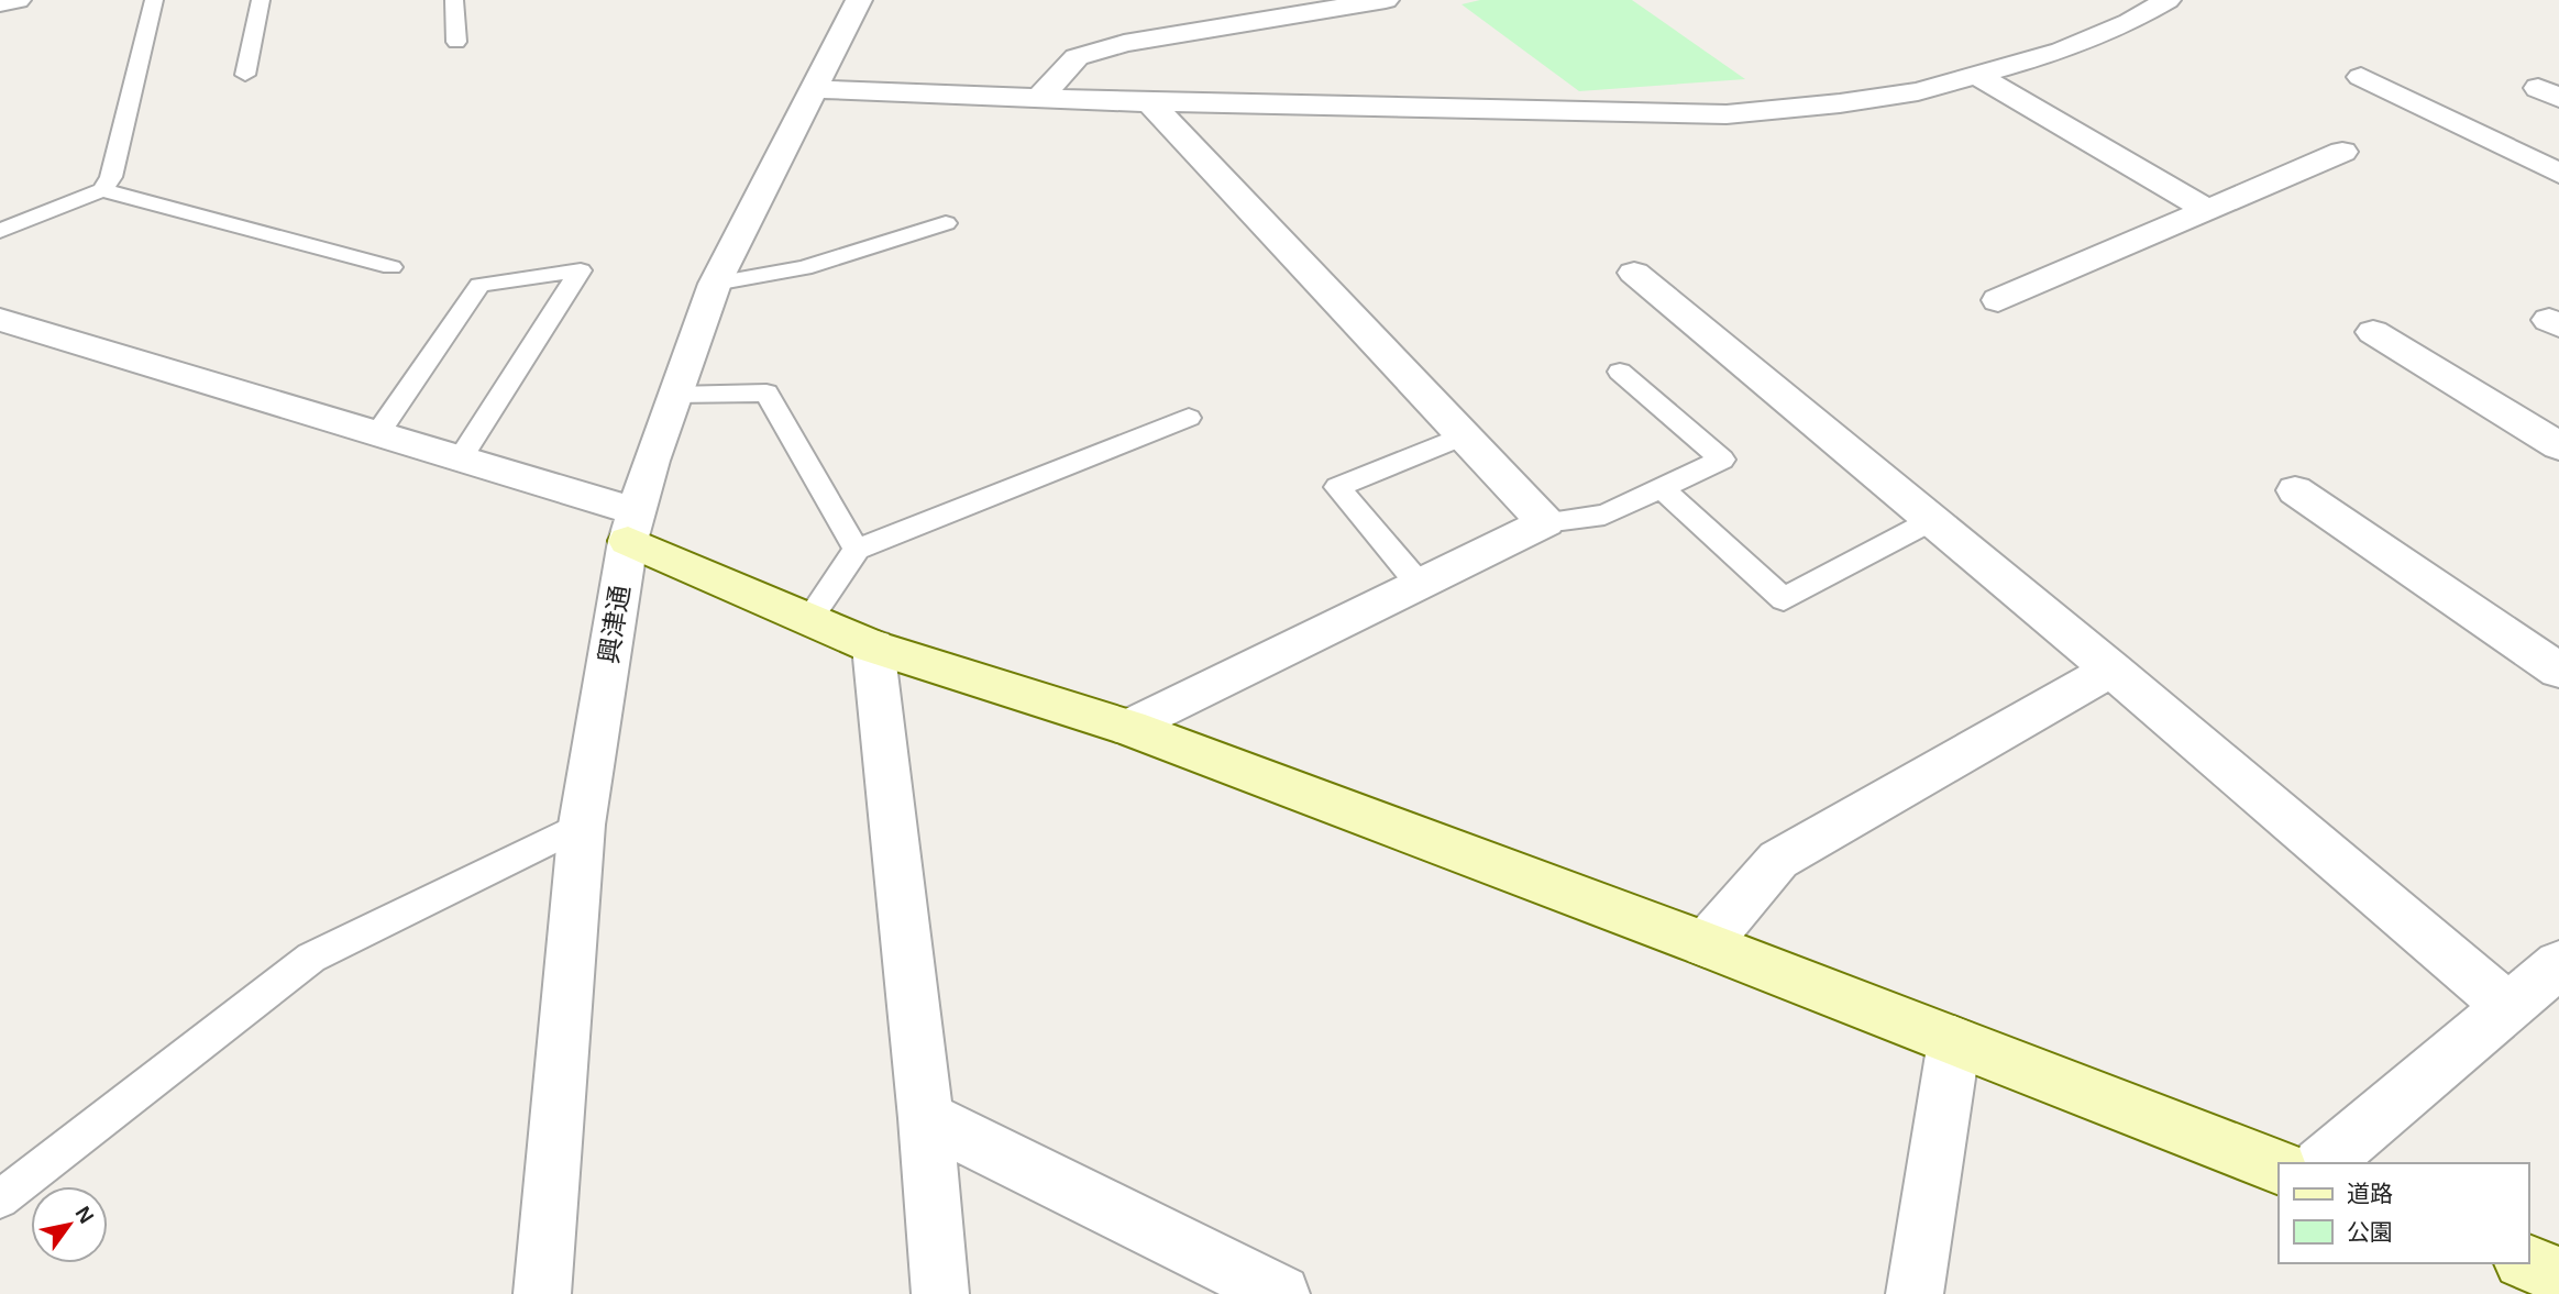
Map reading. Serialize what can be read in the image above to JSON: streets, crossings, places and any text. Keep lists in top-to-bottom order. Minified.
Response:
{"streets":{"street":["興津通"]},"legend":["道路","公園"],"north":"top right"}
